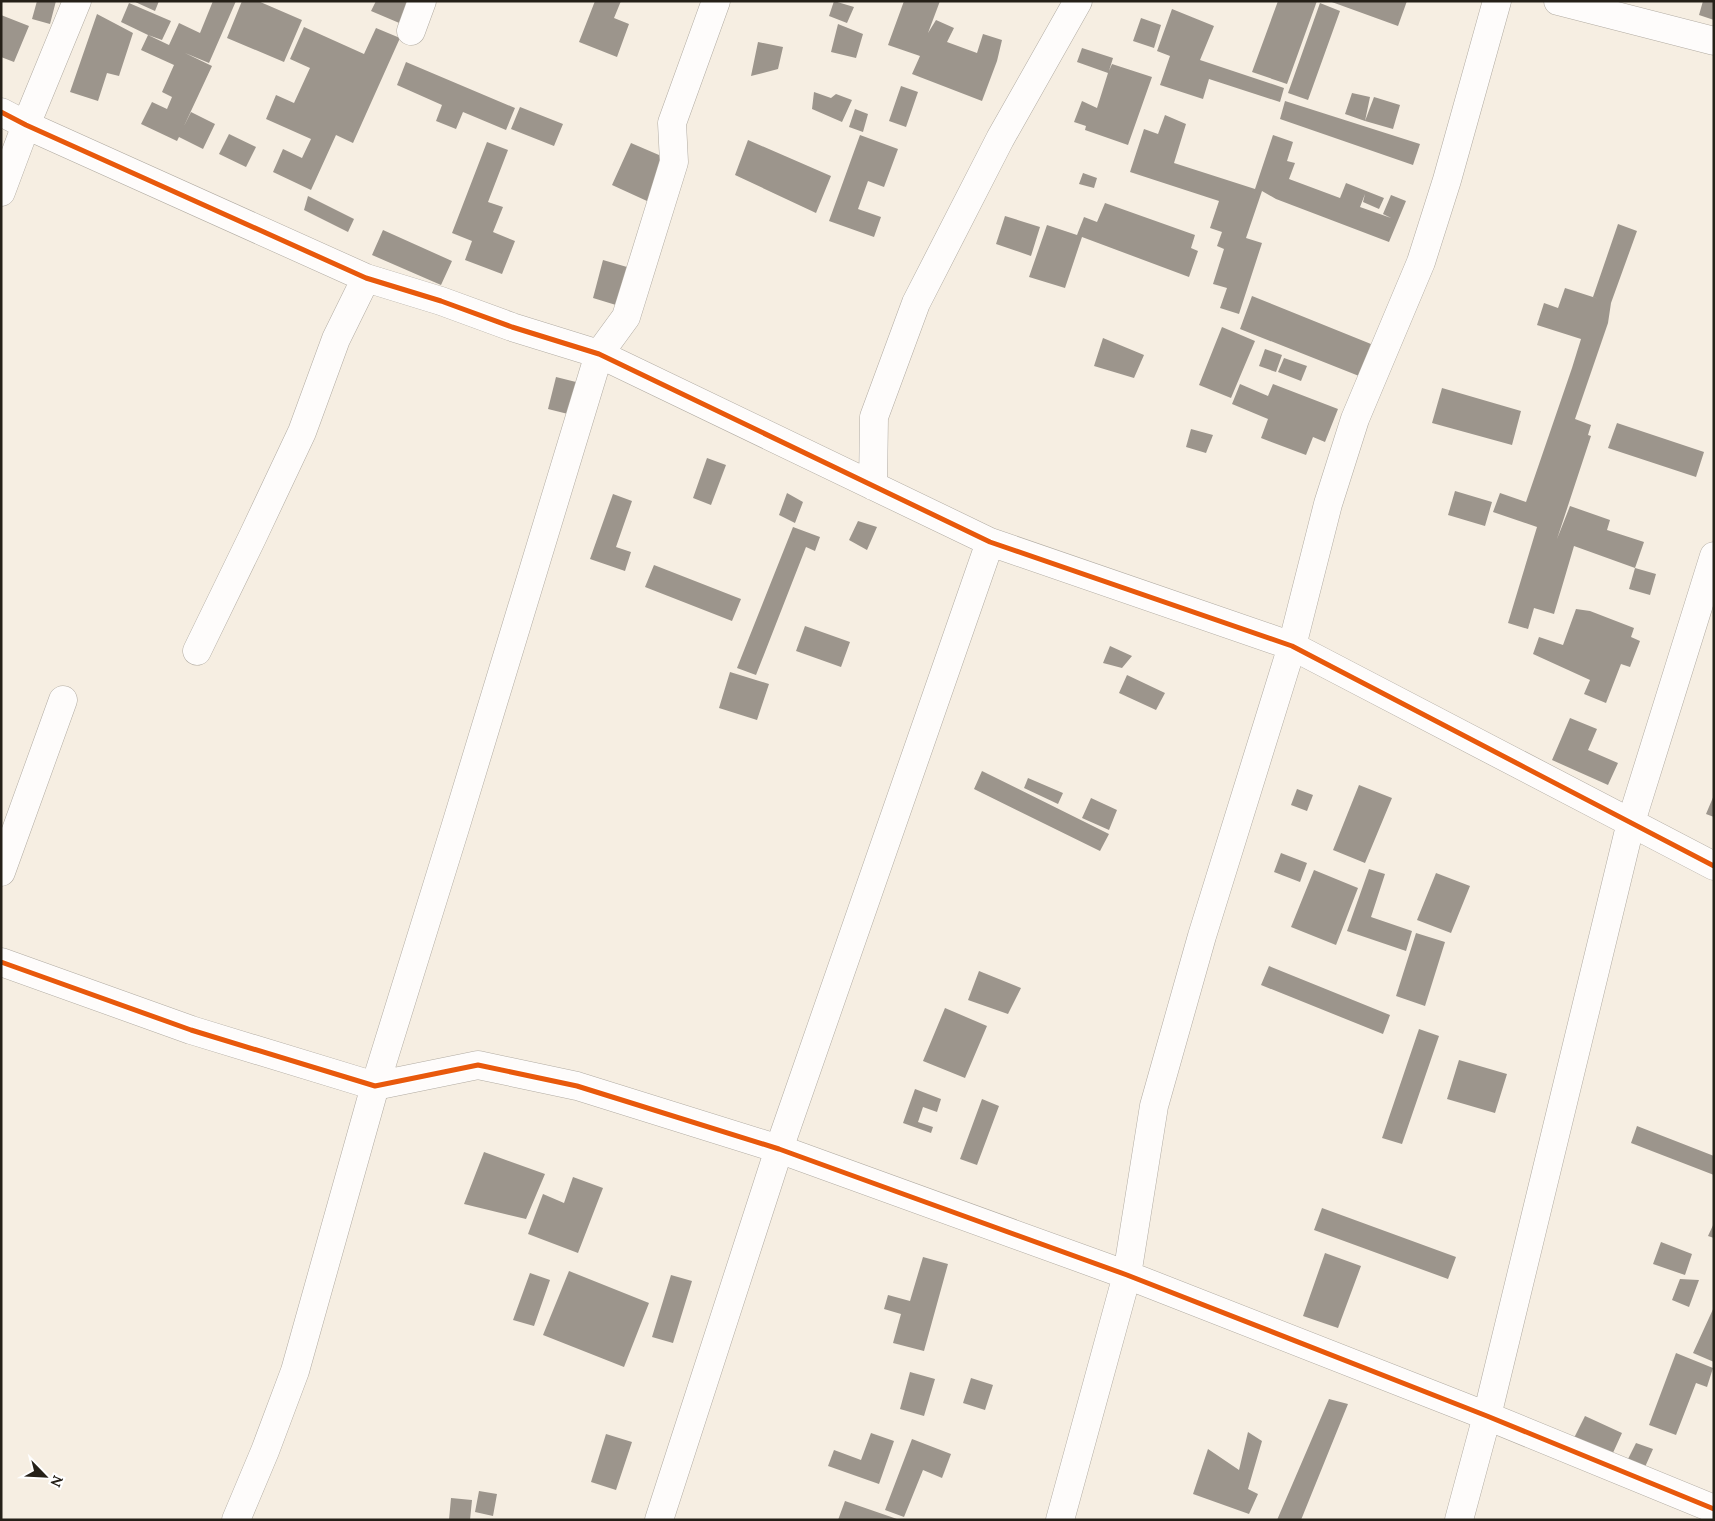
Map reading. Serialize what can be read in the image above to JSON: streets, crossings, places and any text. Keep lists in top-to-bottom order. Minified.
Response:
{"north":"bottom right"}
